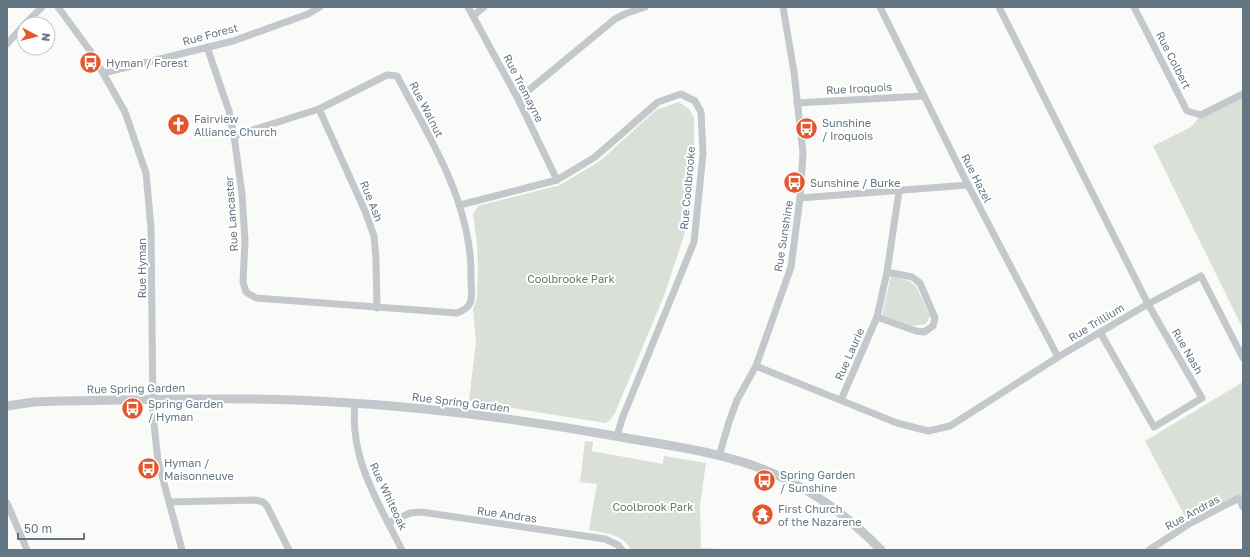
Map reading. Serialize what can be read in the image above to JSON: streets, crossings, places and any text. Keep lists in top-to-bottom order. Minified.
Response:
{"streets":{"street":["Rue Forest","Rue Colbert","Rue Tremayne","Rue Iroquois","Rue Walnut","Rue Hazel","Rue Coolbrooke","Rue Ash","Rue Lancaster","Rue Sunshine","Rue Hyman","Rue Trillium","Rue Nash","Rue Laurie","Rue Spring Garden","Rue Whiteoak","Rue Andras"]},"crossings":[["Rue Forest","Rue Lancaster"],["Rue Forest","Rue Hyman"],["Rue Tremayne","Rue Coolbrooke"],["Rue Iroquois","Rue Hazel"],["Rue Iroquois","Rue Sunshine"],["Rue Walnut","Rue Coolbrooke"],["Rue Walnut","Rue Ash"],["Rue Walnut","Rue Lancaster"],["Rue Hazel","Rue Trillium"],["Rue Coolbrooke","Rue Spring Garden"],["Rue Ash","Rue Lancaster"],["Rue Sunshine","Rue Trillium"],["Rue Sunshine","Rue Spring Garden"],["Rue Hyman","Rue Spring Garden"],["Rue Trillium","Rue Nash"],["Rue Trillium","Rue Laurie"],["Rue Spring Garden","Rue Whiteoak"],["Rue Whiteoak","Rue Andras"]],"parks":["Coolbrooke Park","Coolbrook Park"],"places":{"bus stop":["Hyman / Forest","Sunshine / Iroquois","Sunshine / Burke","Spring Garden / Hyman","Hyman / Maisonneuve","Spring Garden / Sunshine"],"church":["Fairview Alliance Church"],"temple":["First Church of the Nazarene"]},"scale_bar":"50 m","north":"right"}
